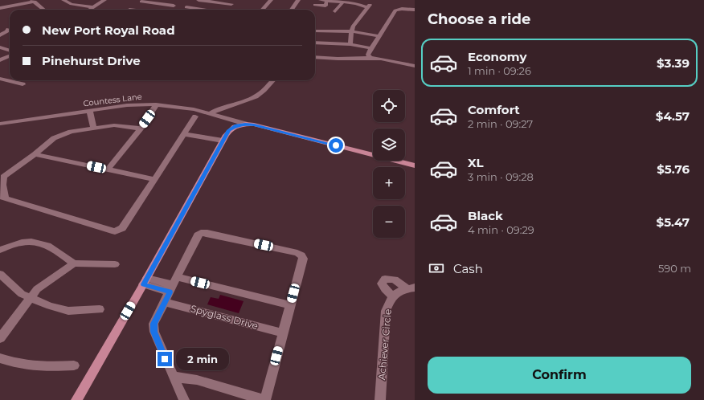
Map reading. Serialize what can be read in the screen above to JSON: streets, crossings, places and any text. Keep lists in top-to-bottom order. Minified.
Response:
{"streets":{"street":["Countess Lane","Spyglass Drive","Achiever Circle"]},"page":{"heading":"Choose a ride","banner":["New Port Royal Road","Pinehurst Drive"],"list":[{"name":"Economy","note":"1 min · 09:26","value":"$3.39"},{"name":"Comfort","note":"2 min · 09:27","value":"$4.57"},{"name":"XL","note":"3 min · 09:28","value":"$5.76"},{"name":"Black","note":"4 min · 09:29","value":"$5.47"}],"map_buttons":["+","−"],"pay":["Cash","590 m"],"bubble":"2 min","buttons":"Confirm"}}
